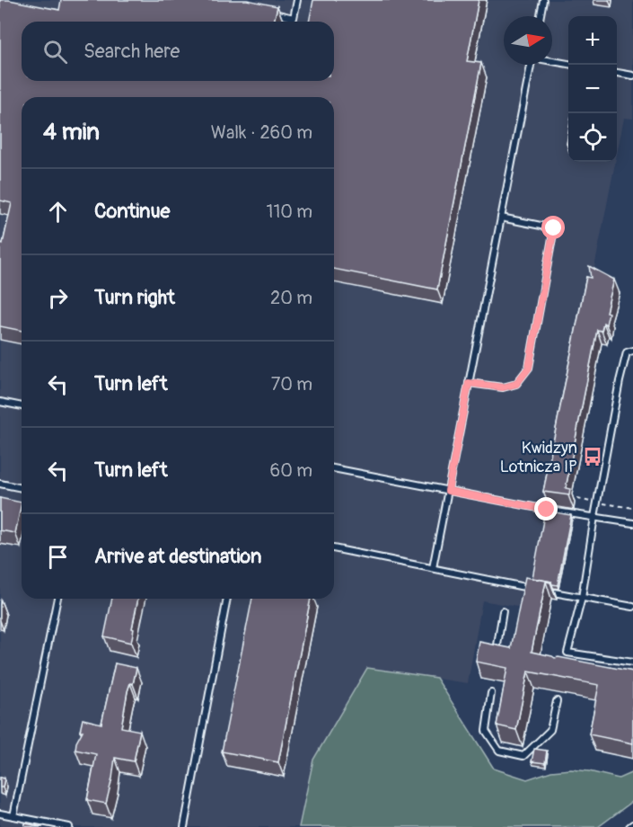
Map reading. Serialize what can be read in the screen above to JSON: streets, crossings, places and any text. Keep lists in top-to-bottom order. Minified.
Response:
{"places":{"bus stop":["Kwidzyn Lotnicza IP"]},"north":"right","page":{"map_buttons":["+","−"],"search":"Search here","heading":["4 min","Walk · 260 m"],"list":[["Continue","110 m"],["Turn right","20 m"],["Turn left","70 m"],["Turn left","60 m"],"Arrive at destination"]}}
